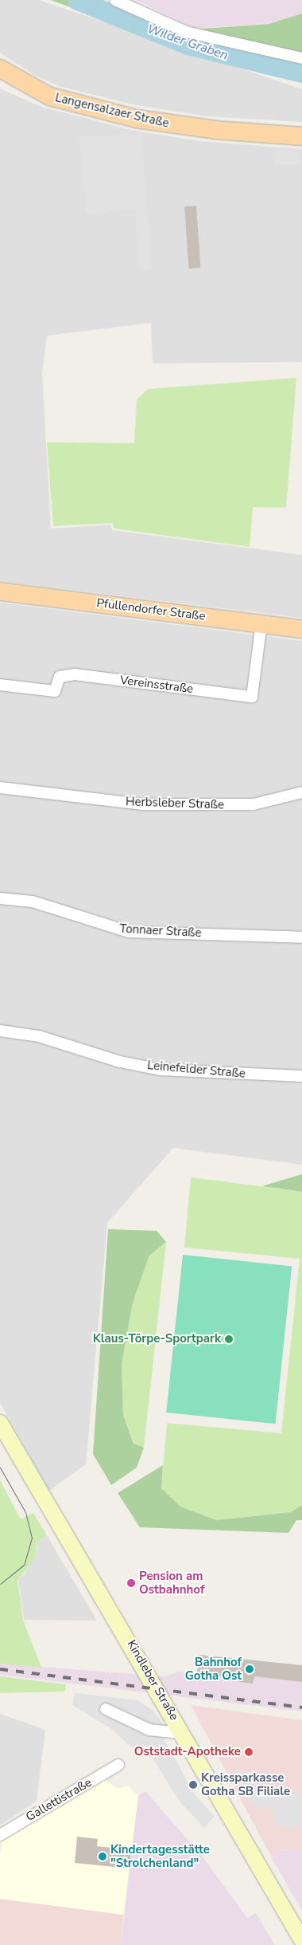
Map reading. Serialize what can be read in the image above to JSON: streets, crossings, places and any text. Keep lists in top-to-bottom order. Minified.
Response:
{"streets":{"main road":["Langensalzaer Straße","Pfullendorfer Straße","Kindleber Straße"],"street":["Vereinsstraße","Herbsleber Straße","Tonnaer Straße","Leinefelder Straße","Gallettistraße"]},"crossings":[["Pfullendorfer Straße","Vereinsstraße"]],"water":["Wilder Graben"],"places":["Klaus-Törpe-Sportpark","Pension am Ostbahnhof","Bahnhof Gotha Ost","Oststadt-Apotheke","Kreissparkasse Gotha SB Filiale","Kindertagesstätte \"Strolchenland\""]}
